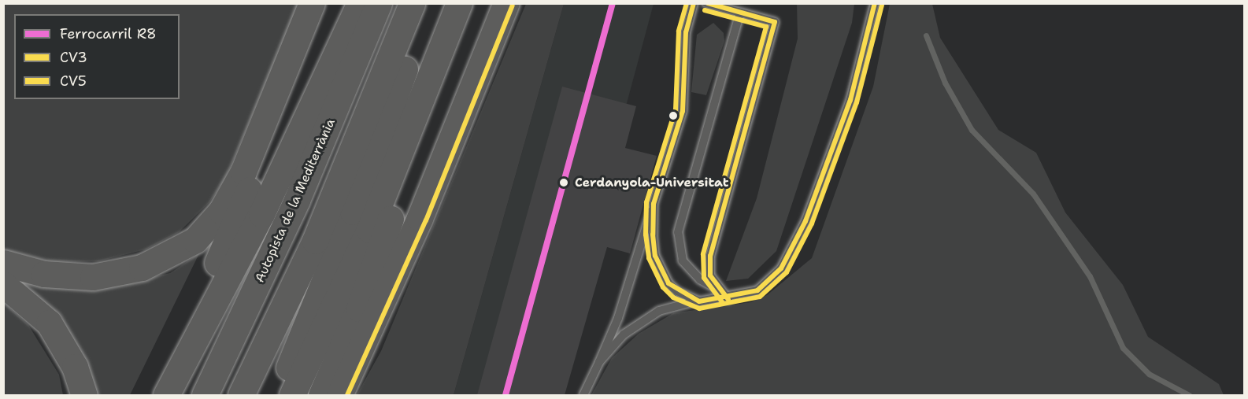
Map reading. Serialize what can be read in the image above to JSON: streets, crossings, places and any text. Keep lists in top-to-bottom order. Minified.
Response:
{"streets":{"highway":["Autopista de la Mediterrània"]},"places":["Cerdanyola-Universitat"],"lines":["rail line R8","transit line CV3","transit line CV5"],"legend":["Ferrocarril R8","CV3","CV5"]}
